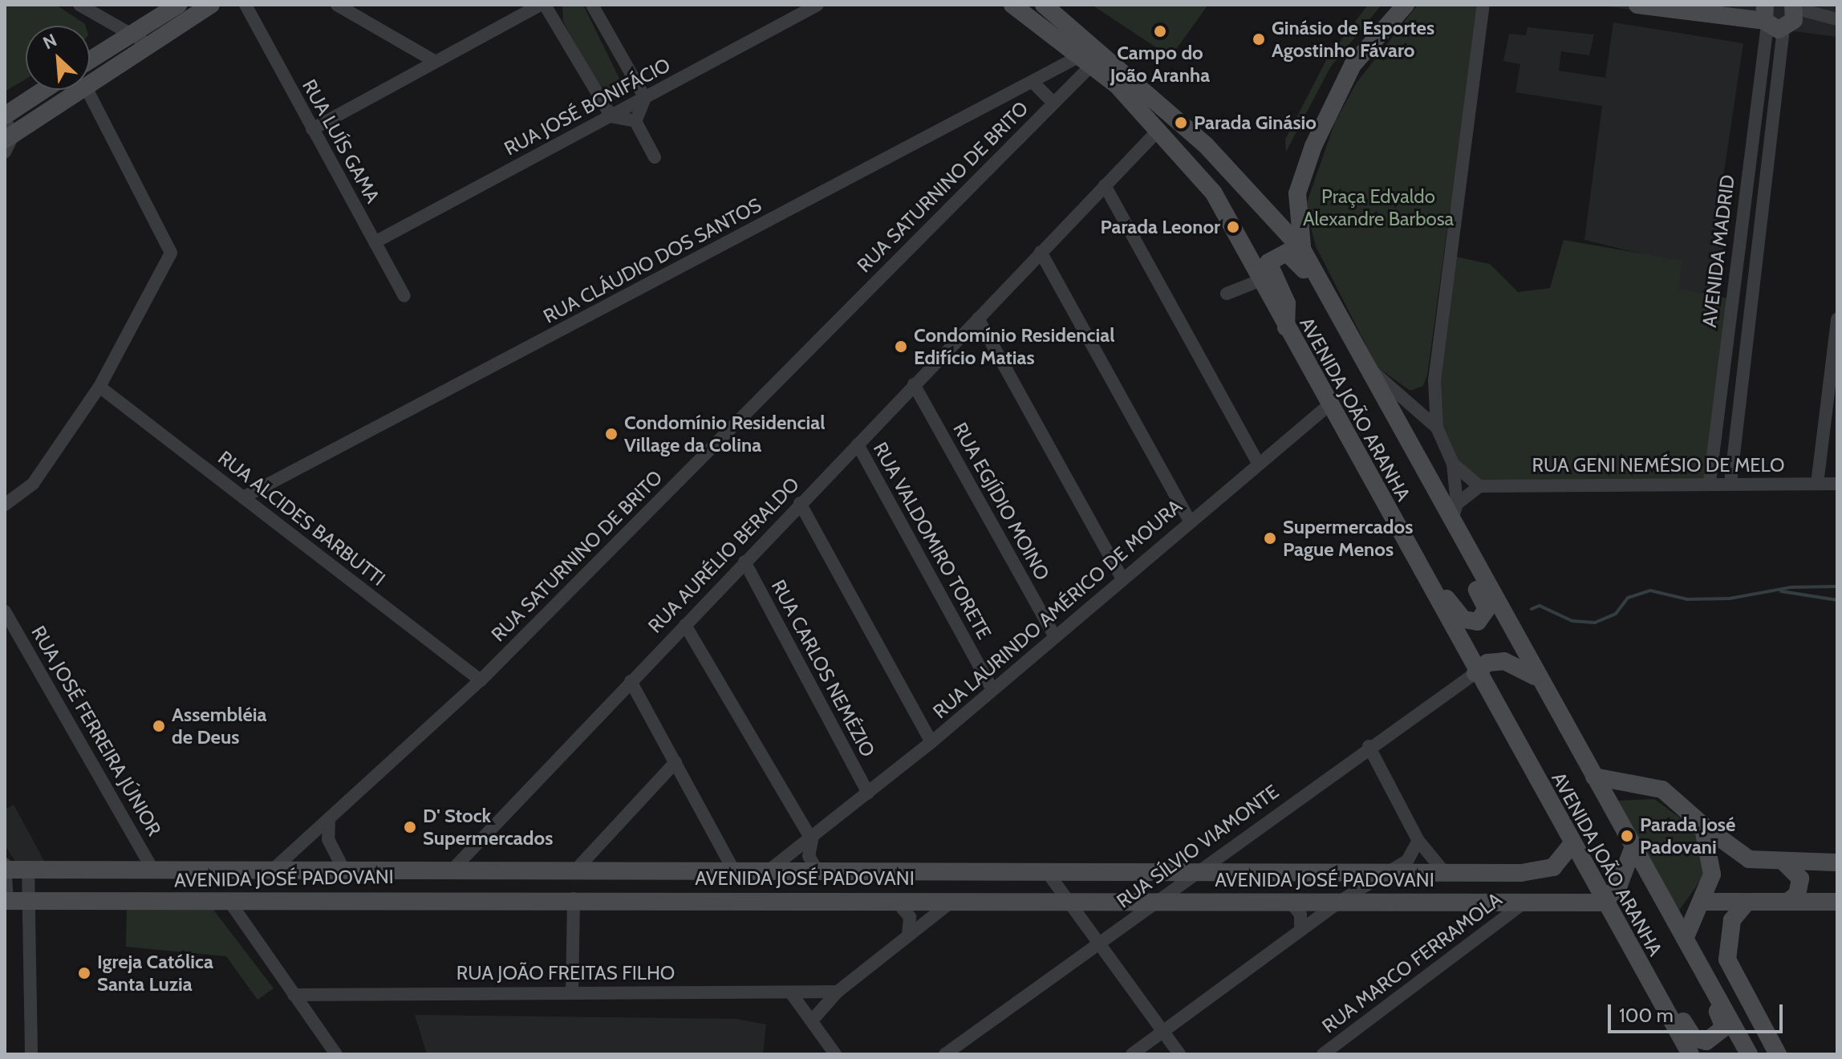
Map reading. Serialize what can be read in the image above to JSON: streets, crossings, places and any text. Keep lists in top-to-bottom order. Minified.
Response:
{"streets":{"street":["RUA JOSÉ BONIFÁCIO","RUA LUÍS GAMA","RUA SATURNINO DE BRITO","AVENIDA MADRID","RUA CLÁUDIO DOS SANTOS","AVENIDA JOÃO ARANHA","RUA GENI NEMÉSIO DE MELO","RUA EGJÍDIO MOINO","RUA ALCIDES BARBUTTI","RUA VALDOMIRO TORETE","RUA AURÉLIO BERALDO","RUA LAURINDO AMÉRICO DE MOURA","RUA CARLOS NEMÉZIO","RUA JOSÉ FERREIRA JÚNIOR","RUA SÍLVIO VIAMONTE","AVENIDA JOSÉ PADOVANI","RUA MARCO FERRAMOLA","RUA JOÃO FREITAS FILHO"]},"crossings":[["RUA JOSÉ BONIFÁCIO","RUA LUÍS GAMA"],["RUA SATURNINO DE BRITO","RUA CLÁUDIO DOS SANTOS"],["RUA SATURNINO DE BRITO","AVENIDA JOÃO ARANHA"],["RUA SATURNINO DE BRITO","RUA ALCIDES BARBUTTI"],["RUA SATURNINO DE BRITO","AVENIDA JOSÉ PADOVANI"],["AVENIDA MADRID","RUA GENI NEMÉSIO DE MELO"],["RUA CLÁUDIO DOS SANTOS","AVENIDA JOÃO ARANHA"],["RUA CLÁUDIO DOS SANTOS","RUA ALCIDES BARBUTTI"],["AVENIDA JOÃO ARANHA","RUA AURÉLIO BERALDO"],["AVENIDA JOÃO ARANHA","RUA LAURINDO AMÉRICO DE MOURA"],["AVENIDA JOÃO ARANHA","RUA SÍLVIO VIAMONTE"],["AVENIDA JOÃO ARANHA","AVENIDA JOSÉ PADOVANI"],["RUA EGJÍDIO MOINO","RUA AURÉLIO BERALDO"],["RUA EGJÍDIO MOINO","RUA LAURINDO AMÉRICO DE MOURA"],["RUA VALDOMIRO TORETE","RUA AURÉLIO BERALDO"],["RUA VALDOMIRO TORETE","RUA LAURINDO AMÉRICO DE MOURA"],["RUA AURÉLIO BERALDO","RUA CARLOS NEMÉZIO"],["RUA AURÉLIO BERALDO","AVENIDA JOSÉ PADOVANI"],["RUA LAURINDO AMÉRICO DE MOURA","RUA CARLOS NEMÉZIO"],["RUA LAURINDO AMÉRICO DE MOURA","AVENIDA JOSÉ PADOVANI"],["RUA JOSÉ FERREIRA JÚNIOR","AVENIDA JOSÉ PADOVANI"],["RUA SÍLVIO VIAMONTE","AVENIDA JOSÉ PADOVANI"],["AVENIDA JOSÉ PADOVANI","RUA MARCO FERRAMOLA"]],"parks":["Praça Edvaldo Alexandre Barbosa"],"places":["Campo do João Aranha","Ginásio de Esportes Agostinho Fávaro","Parada Ginásio","Parada Leonor","Condomínio Residencial Edifício Matias","Condomínio Residencial Village da Colina","Supermercados Pague Menos","Assembléia de Deus","D' Stock Supermercados","Parada José Padovani","Igreja Católica Santa Luzia"],"scale_bar":"100 m","north":"top left"}
